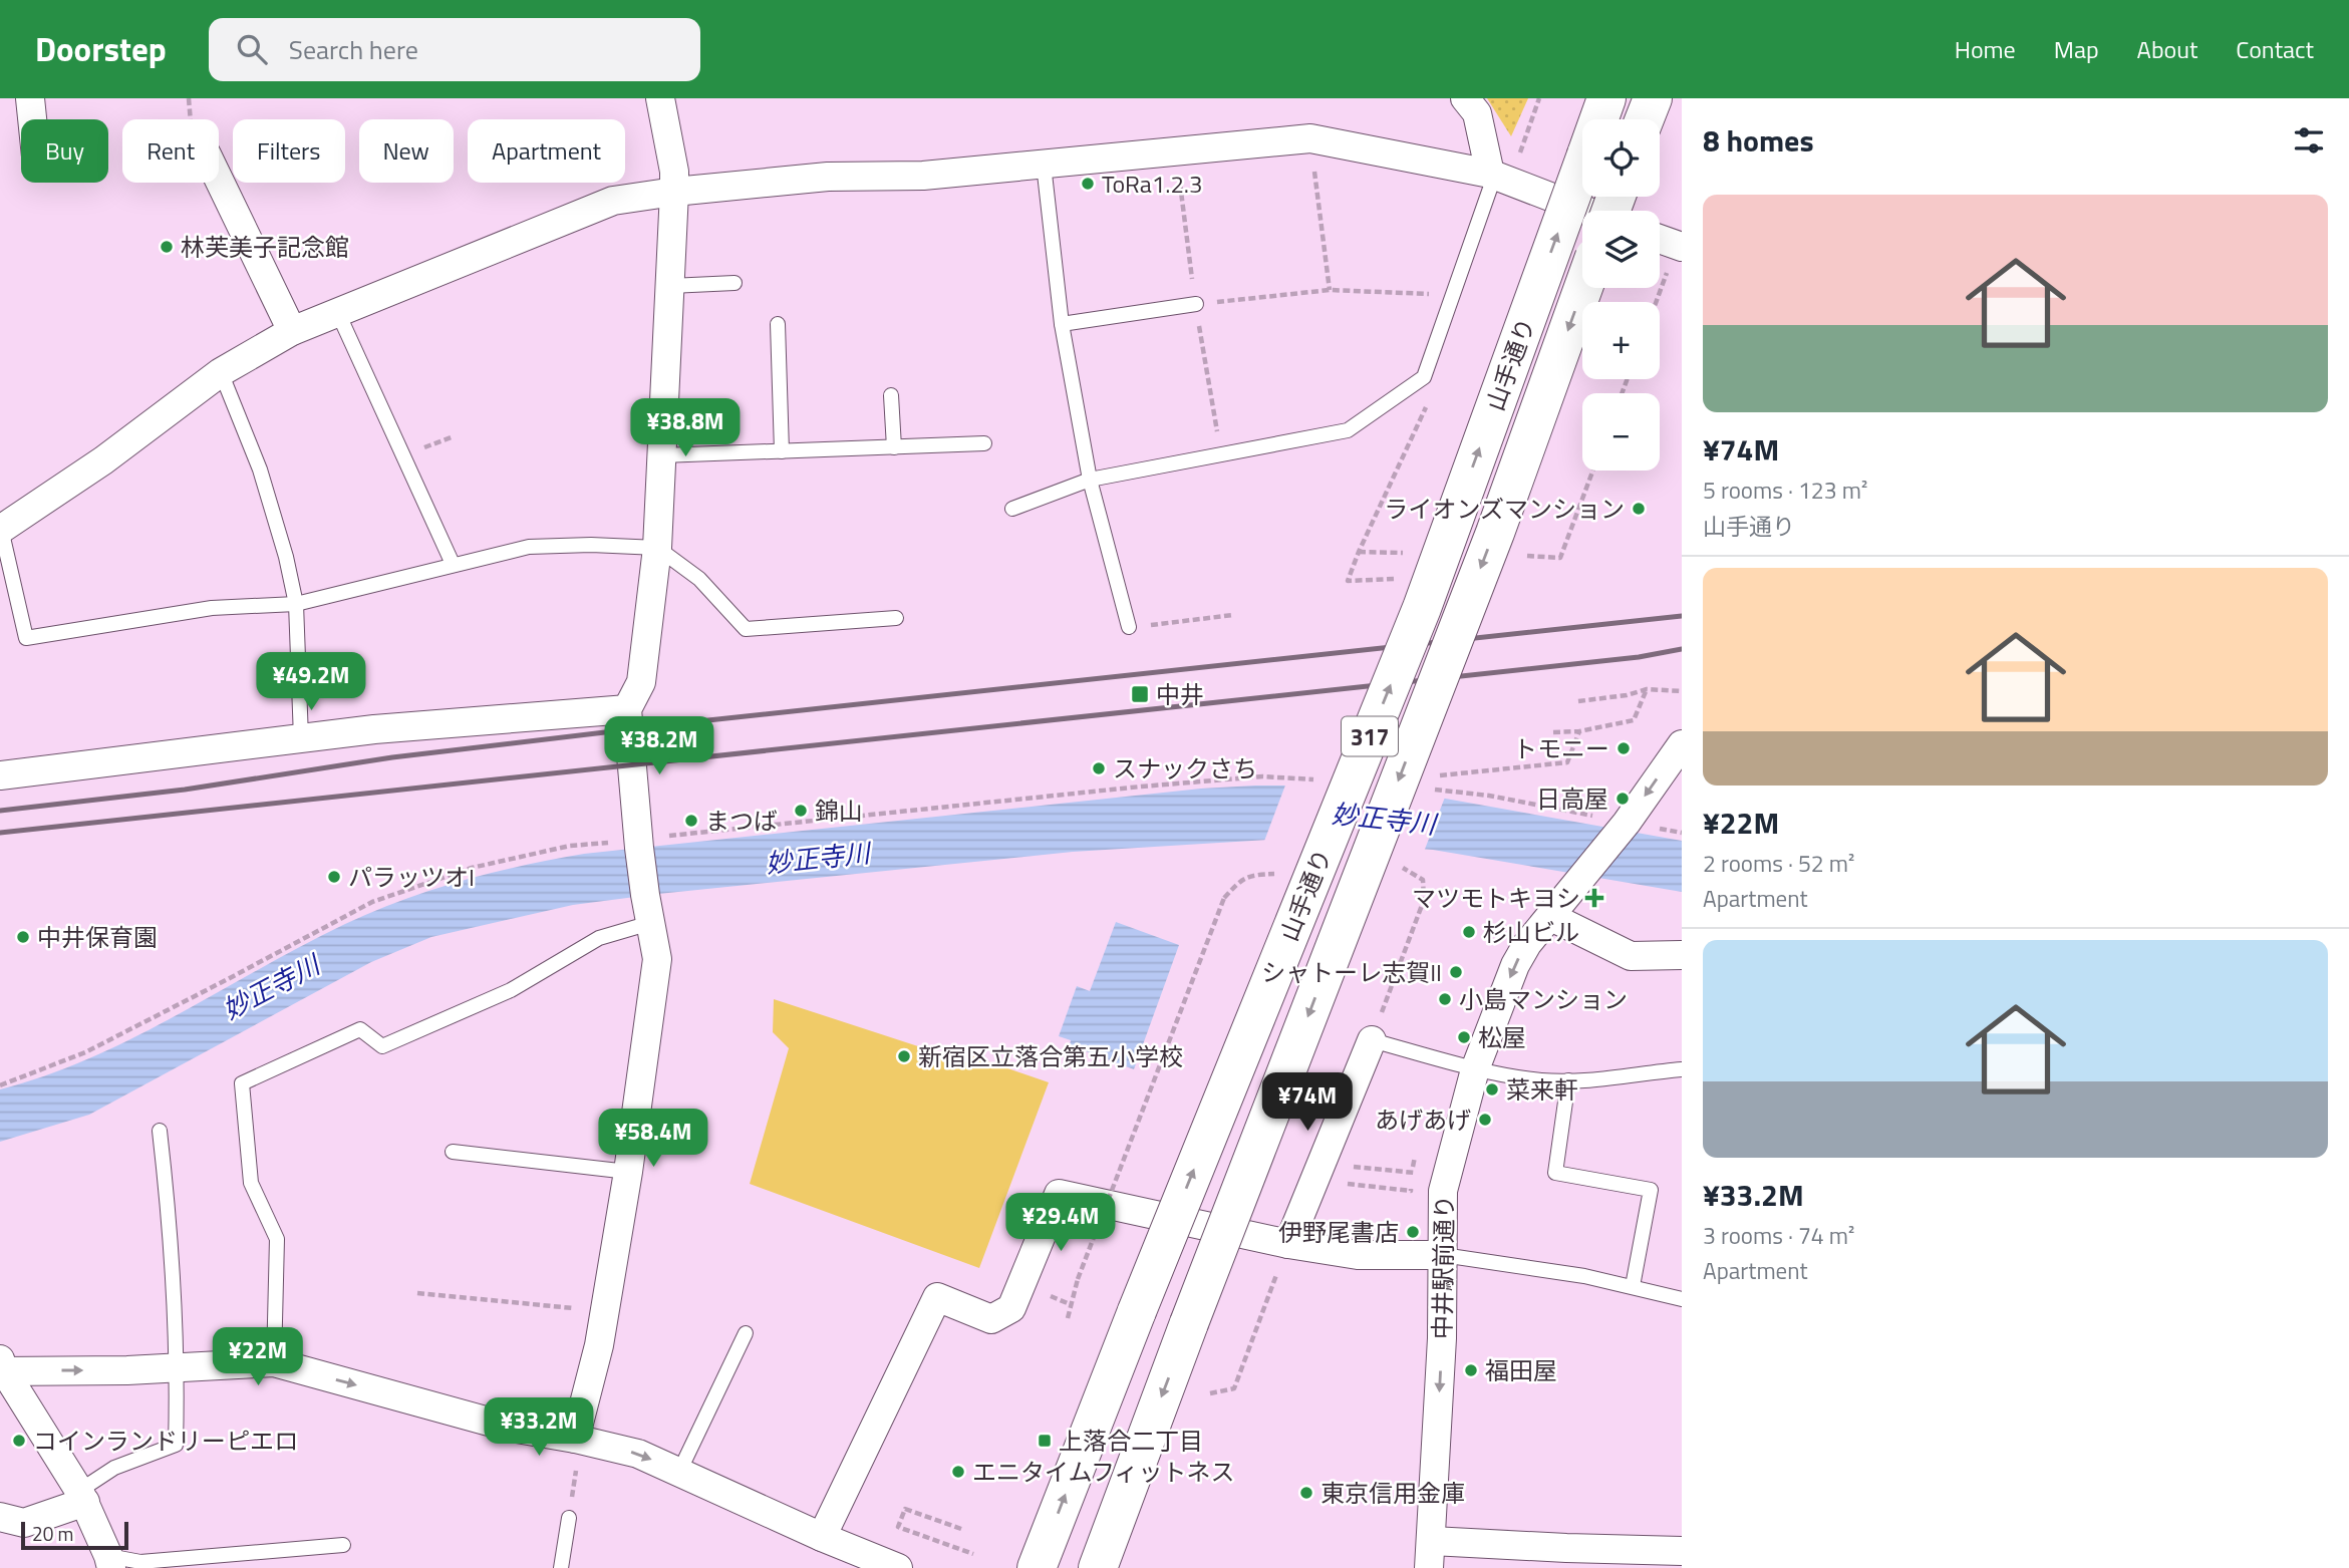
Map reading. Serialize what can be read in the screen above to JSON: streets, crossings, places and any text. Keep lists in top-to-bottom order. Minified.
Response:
{"streets":{"main road":["山手通り","317"],"street":["中井駅前通り"]},"one_way":["中井駅前通り"],"water":["妙正寺川"],"places":{"other":["ToRa1.2.3","林芙美子記念館","ライオンズマンション","トモニー","スナックさち","日高屋","錦山","まつば","パラッツオI","杉山ビル","中井保育園","シャトーレ志賀II","小島マンション","松屋","新宿区立落合第五小学校","菜来軒","あげあげ","伊野尾書店","福田屋","コインランドリーピエロ","エニタイムフィットネス","東京信用金庫"],"transit":["中井","上落合二丁目"],"health":["マツモトキヨシ"]},"scale_bar":"20 m","page":{"header":"Doorstep","search":"Search here","nav":["Home","Map","About","Contact"],"heading":"8 homes","map_buttons":["+","−"],"chip":["Buy","Rent","Filters","New","Apartment"],"list":[{"name":"¥74M","note":"5 rooms · 123 m² · 山手通り"},{"name":"¥22M","note":"2 rooms · 52 m² · Apartment"},{"name":"¥33.2M","note":"3 rooms · 74 m² · Apartment"}],"price":["¥38.8M","¥49.2M","¥38.2M","¥74M","¥58.4M","¥29.4M","¥22M","¥33.2M"],"scale":"20 m"}}
